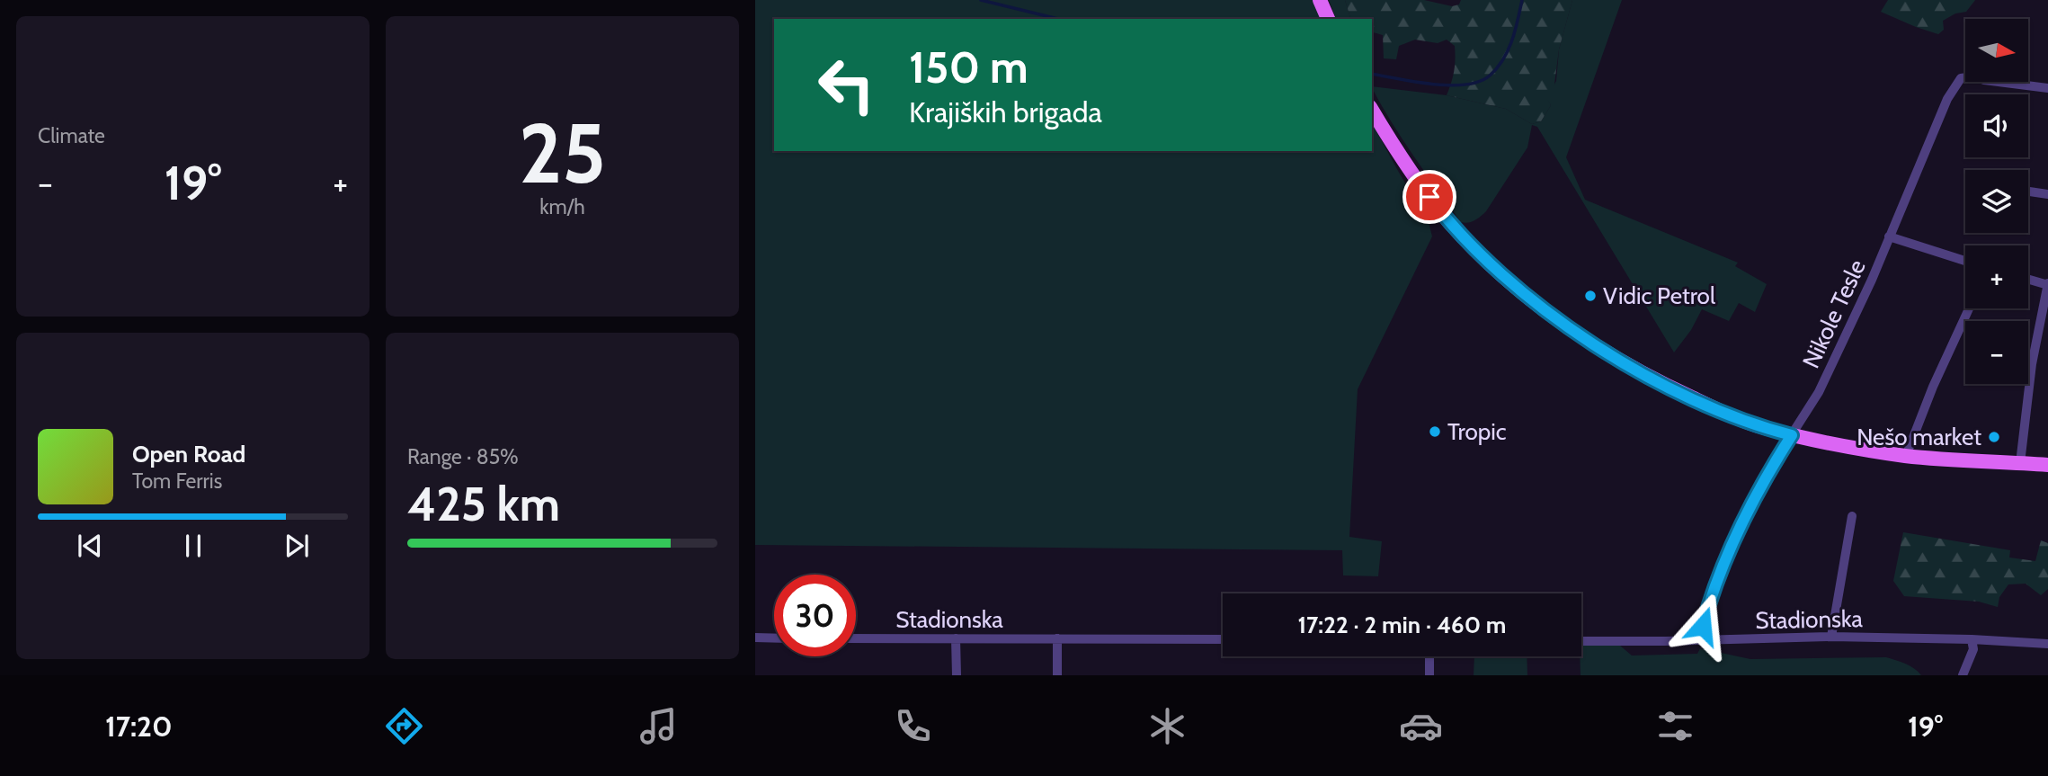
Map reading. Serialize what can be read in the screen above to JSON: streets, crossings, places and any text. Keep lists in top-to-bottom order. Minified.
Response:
{"streets":{"street":["Nikole Tesle","Stadionska"]},"crossings":[["Nikole Tesle","Stadionska"]],"places":["Vidic Petrol","Tropic","Nešo market"],"north":"right","page":{"tile":["Climate",["25","km/h"],["Range · 85%","425 km"]],"map_buttons":["+","−"],"turn":["150 m","Krajiških brigada"],"heat":["−","19°","+"],"song":["Open Road","Tom Ferris"],"limit":"30","trip":"17:22 · 2 min · 460 m","tabs":["17:20","19°"]}}
